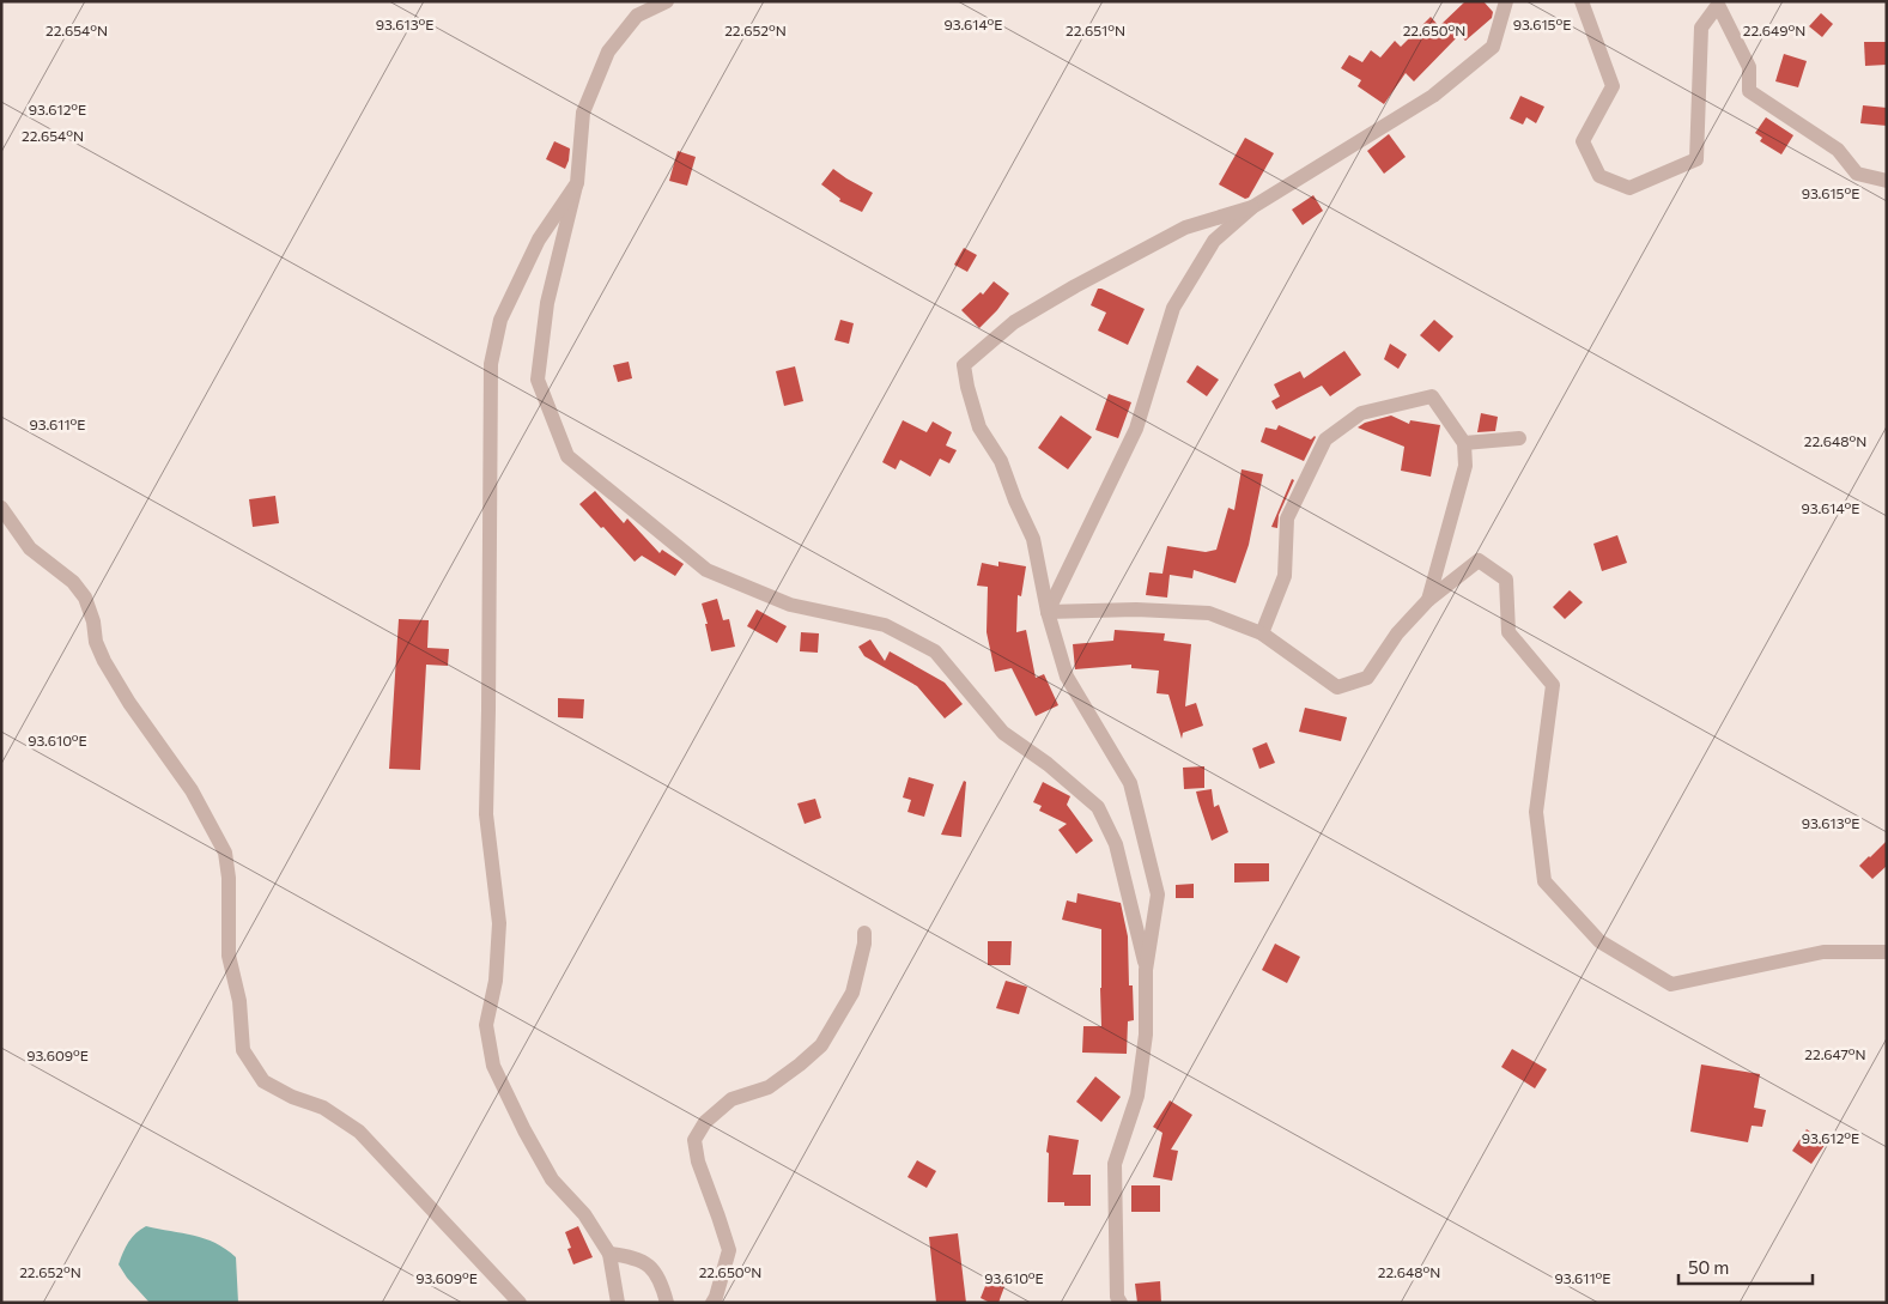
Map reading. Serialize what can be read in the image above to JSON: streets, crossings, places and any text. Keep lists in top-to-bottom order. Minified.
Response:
{"scale_bar":"50 m","coordinates":["93.613°E","93.614°E","93.615°E","22.654°N","22.652°N","22.651°N","22.650°N","22.649°N","93.612°E","93.611°E","22.648°N","93.610°E","22.647°N","93.609°E"]}
